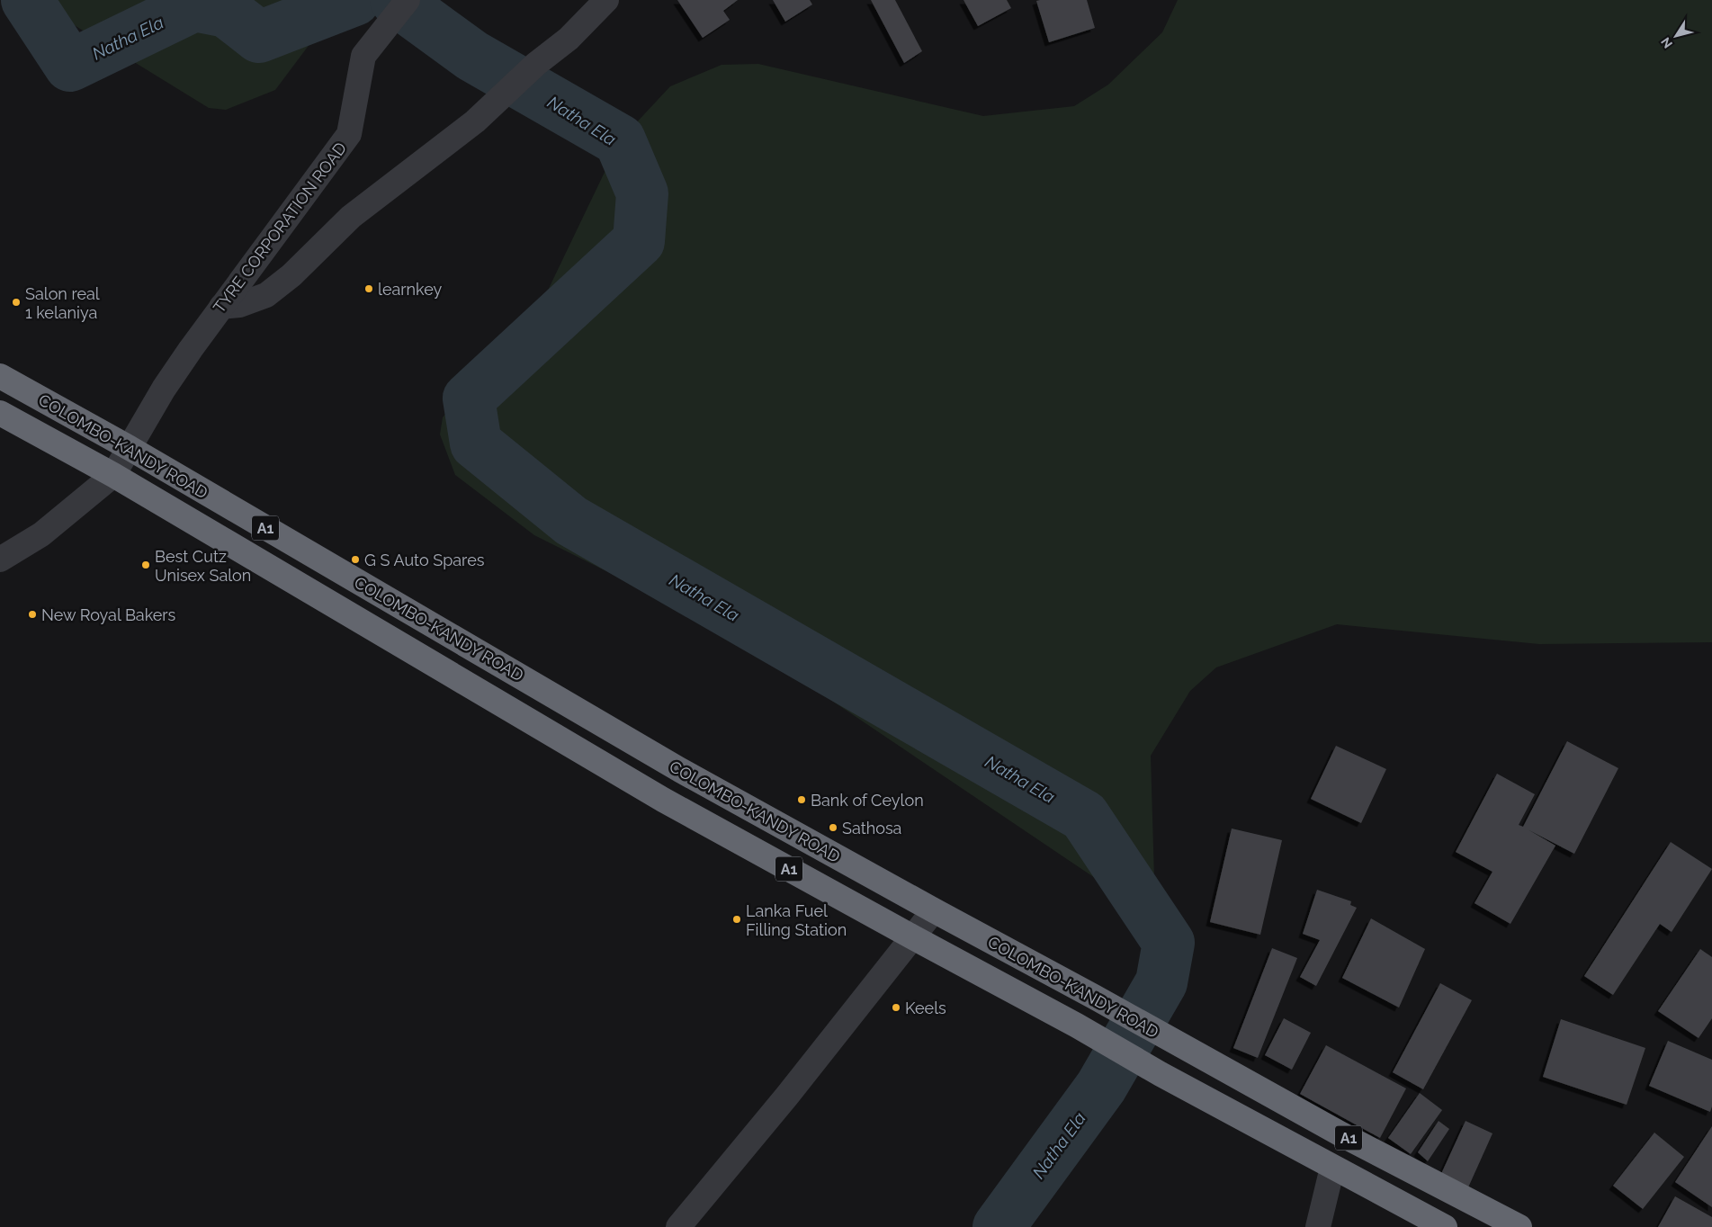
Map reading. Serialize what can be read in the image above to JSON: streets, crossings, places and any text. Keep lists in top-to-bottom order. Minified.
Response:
{"streets":{"highway":["COLOMBO-KANDY ROAD","A1"],"street":["TYRE CORPORATION ROAD"]},"crossings":[["TYRE CORPORATION ROAD","COLOMBO-KANDY ROAD"]],"water":["Natha Ela"],"places":["learnkey","Salon real 1 kelaniya","G S Auto Spares","Best Cutz Unisex Salon","New Royal Bakers","Bank of Ceylon","Sathosa","Lanka Fuel Filling Station","Keels"],"north":"bottom left"}
